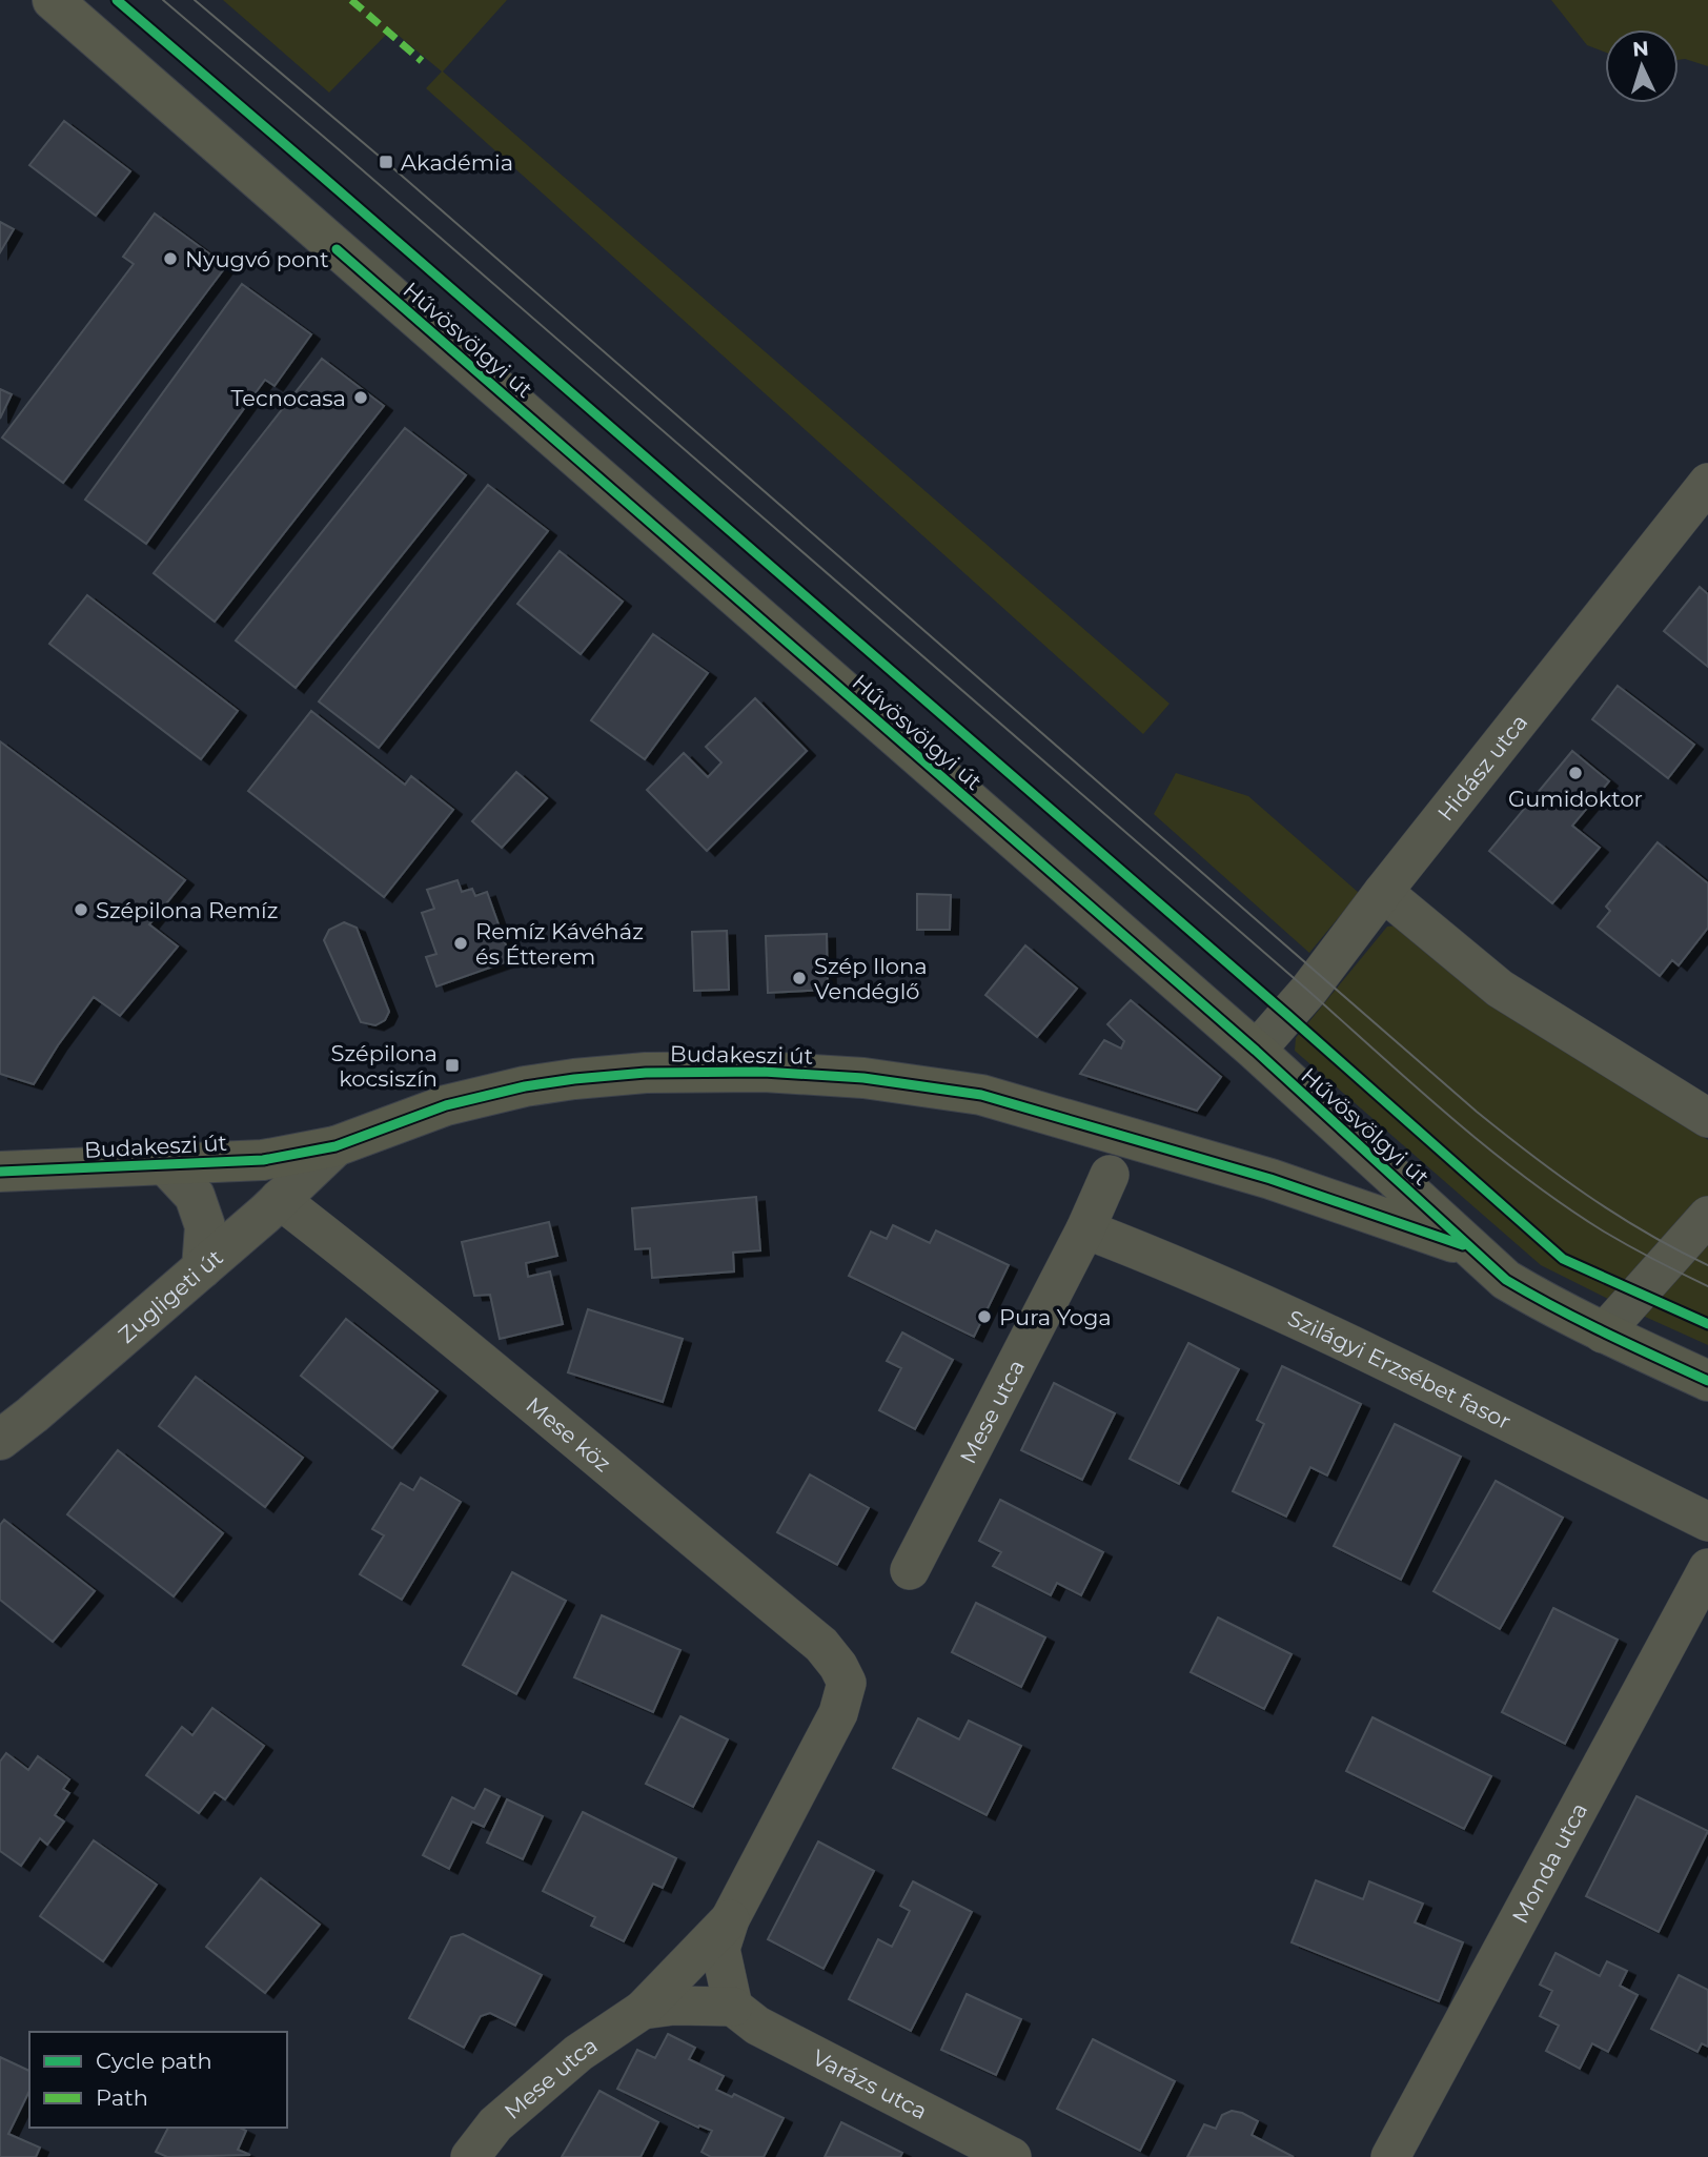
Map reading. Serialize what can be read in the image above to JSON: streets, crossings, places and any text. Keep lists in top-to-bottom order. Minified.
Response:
{"streets":{"main road":["Hűvösvölgyi út","Budakeszi út"],"street":["Hidász utca","Zugligeti út","Szilágyi Erzsébet fasor","Mese utca","Mese köz","Monda utca","Varázs utca"]},"crossings":[["Hűvösvölgyi út","Hidász utca"],["Hűvösvölgyi út","Budakeszi út"],["Budakeszi út","Zugligeti út"],["Zugligeti út","Mese köz"],["Szilágyi Erzsébet fasor","Mese utca"],["Mese utca","Mese köz"],["Mese utca","Varázs utca"]],"places":{"transit":["Akadémia","Szépilona kocsiszín"],"other":["Nyugvó pont","Tecnocasa","Gumidoktor","Szépilona Remíz","Remíz Kávéház és Étterem","Szép Ilona Vendéglő","Pura Yoga"]},"legend":["Cycle path","Path"],"north":"top"}
